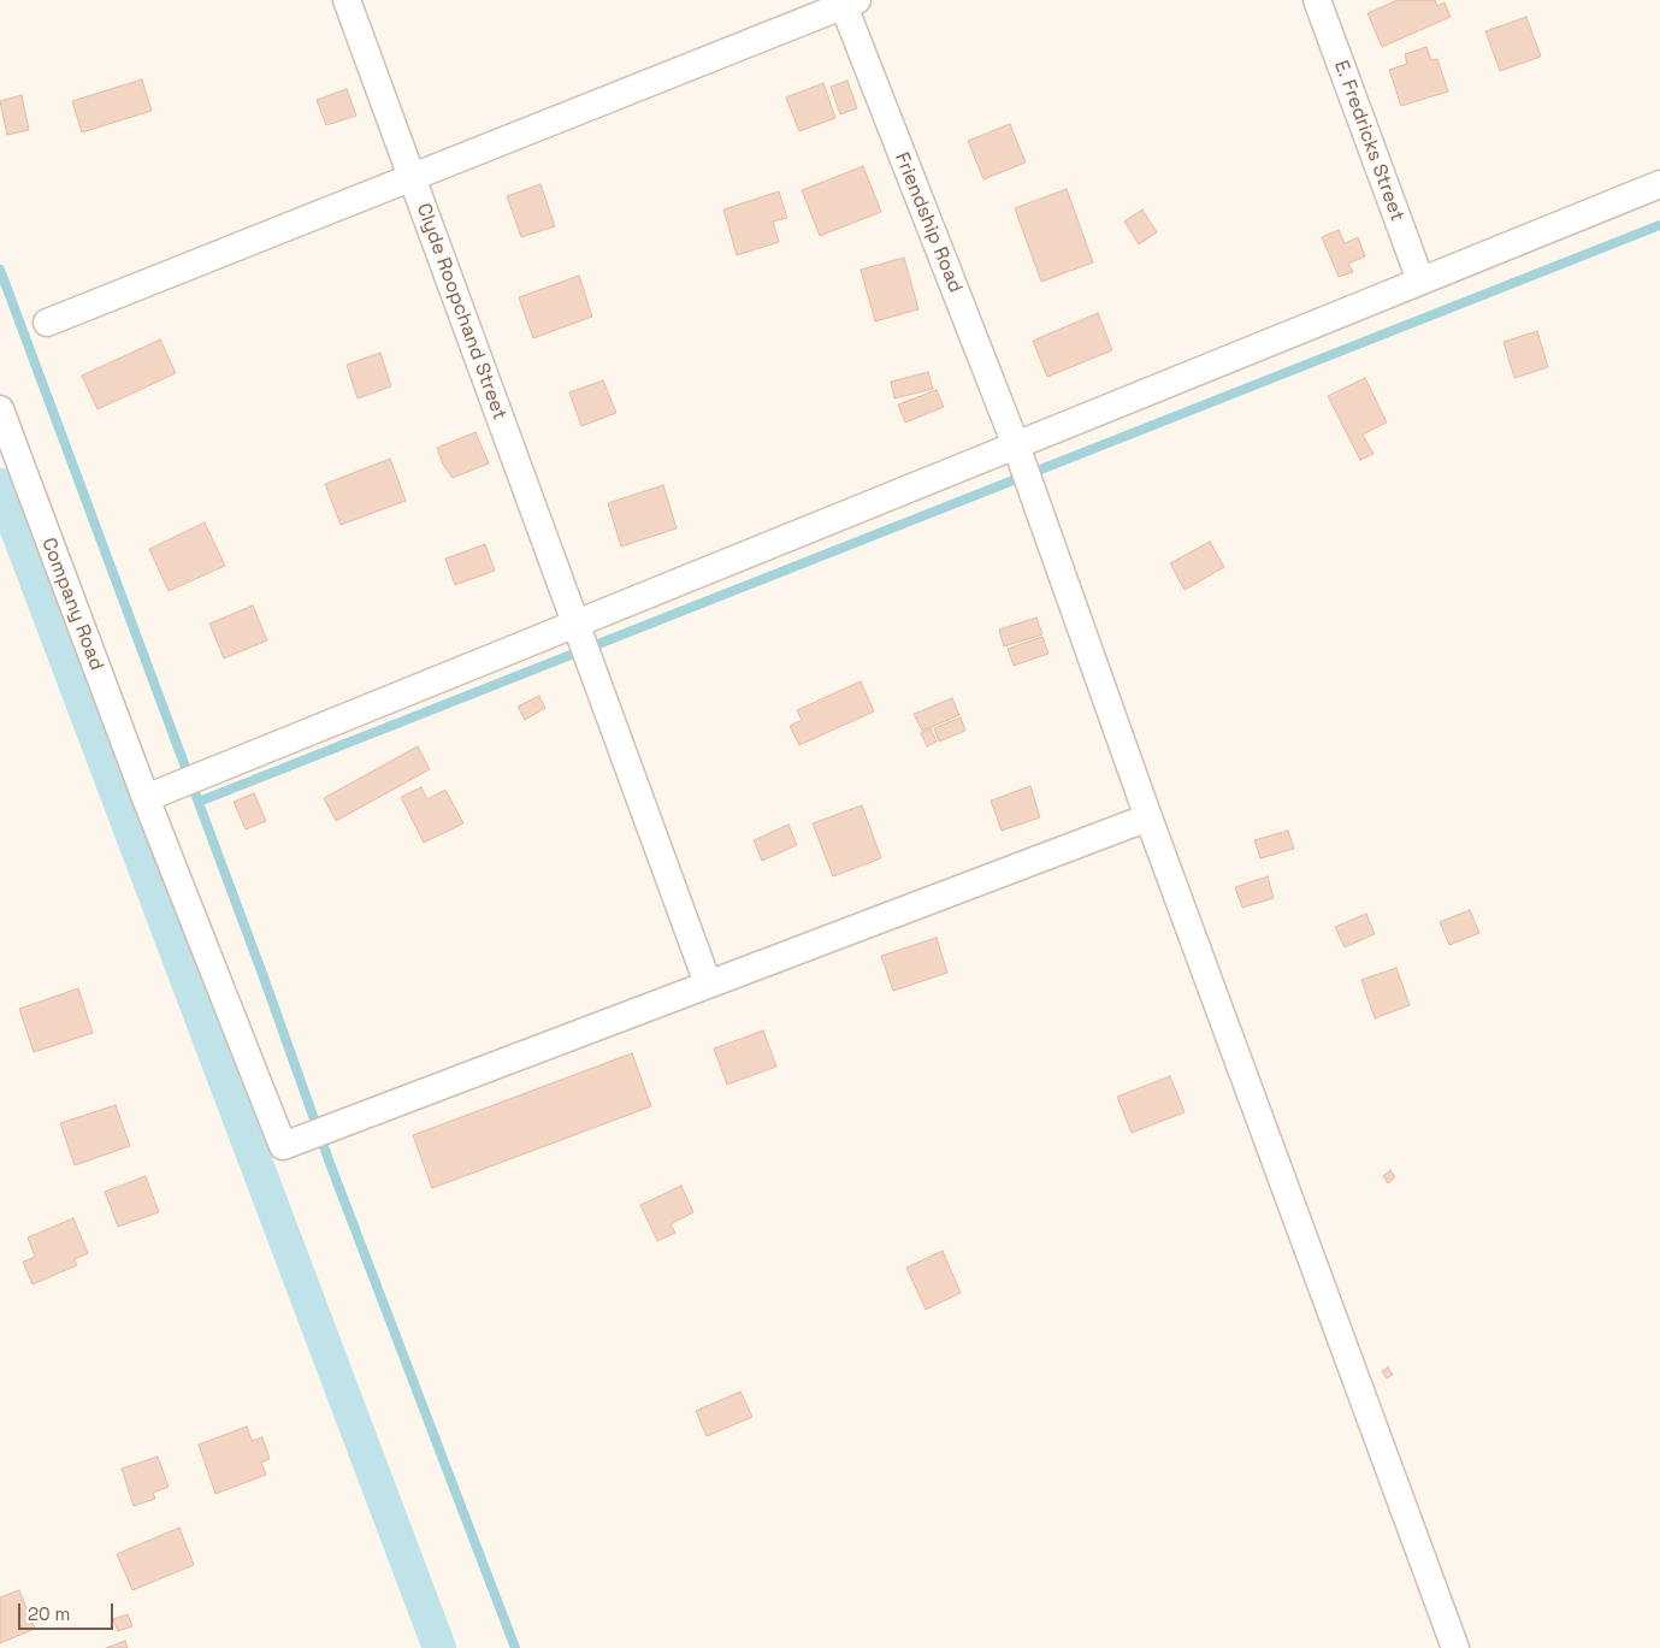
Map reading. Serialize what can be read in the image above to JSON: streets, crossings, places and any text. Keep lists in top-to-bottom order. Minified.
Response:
{"streets":{"street":["E. Fredricks Street","Friendship Road","Clyde Roopchand Street","Company Road"]},"crossings":[["Clyde Roopchand Street","Company Road"]],"scale_bar":"20 m"}
